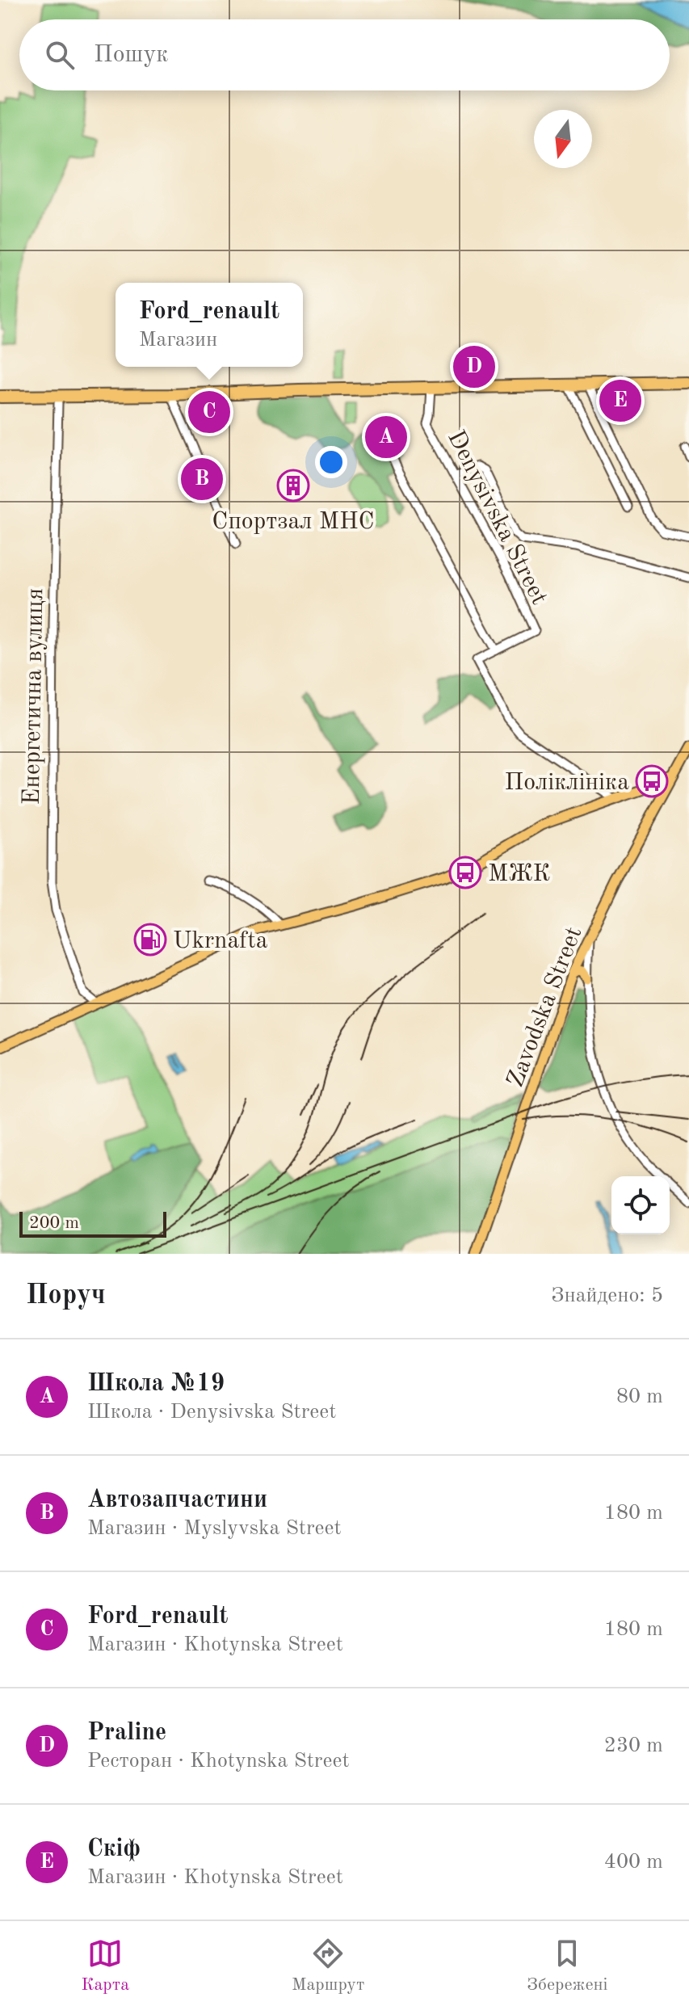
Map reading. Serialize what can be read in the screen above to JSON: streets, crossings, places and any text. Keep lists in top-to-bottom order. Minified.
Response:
{"streets":{"main road":["Zavodska Street"],"street":["Denysivska Street","Енергетична вулиця"]},"places":{"building":["Спортзал МНС"],"bus stop":["Поліклініка","МЖК"],"fuel station":["Ukrnafta"]},"scale_bar":"200 m","north":"bottom","page":{"search":"Пошук","popup":["Ford_renault","Магазин"],"pins":["D","E","C","A","B"],"scale":"200 m","heading":["Поруч","Знайдено: 5"],"list":[{"mark":"A","name":"Школа №19","note":"Школа · Denysivska Street","value":"80 m"},{"mark":"B","name":"Автозапчастини","note":"Магазин · Myslyvska Street","value":"180 m"},{"mark":"C","name":"Ford_renault","note":"Магазин · Khotynska Street","value":"180 m"},{"mark":"D","name":"Praline","note":"Ресторан · Khotynska Street","value":"230 m"},{"mark":"E","name":"Скіф","note":"Магазин · Khotynska Street","value":"400 m"}],"nav":["Карта","Маршрут","Збережені"]}}
